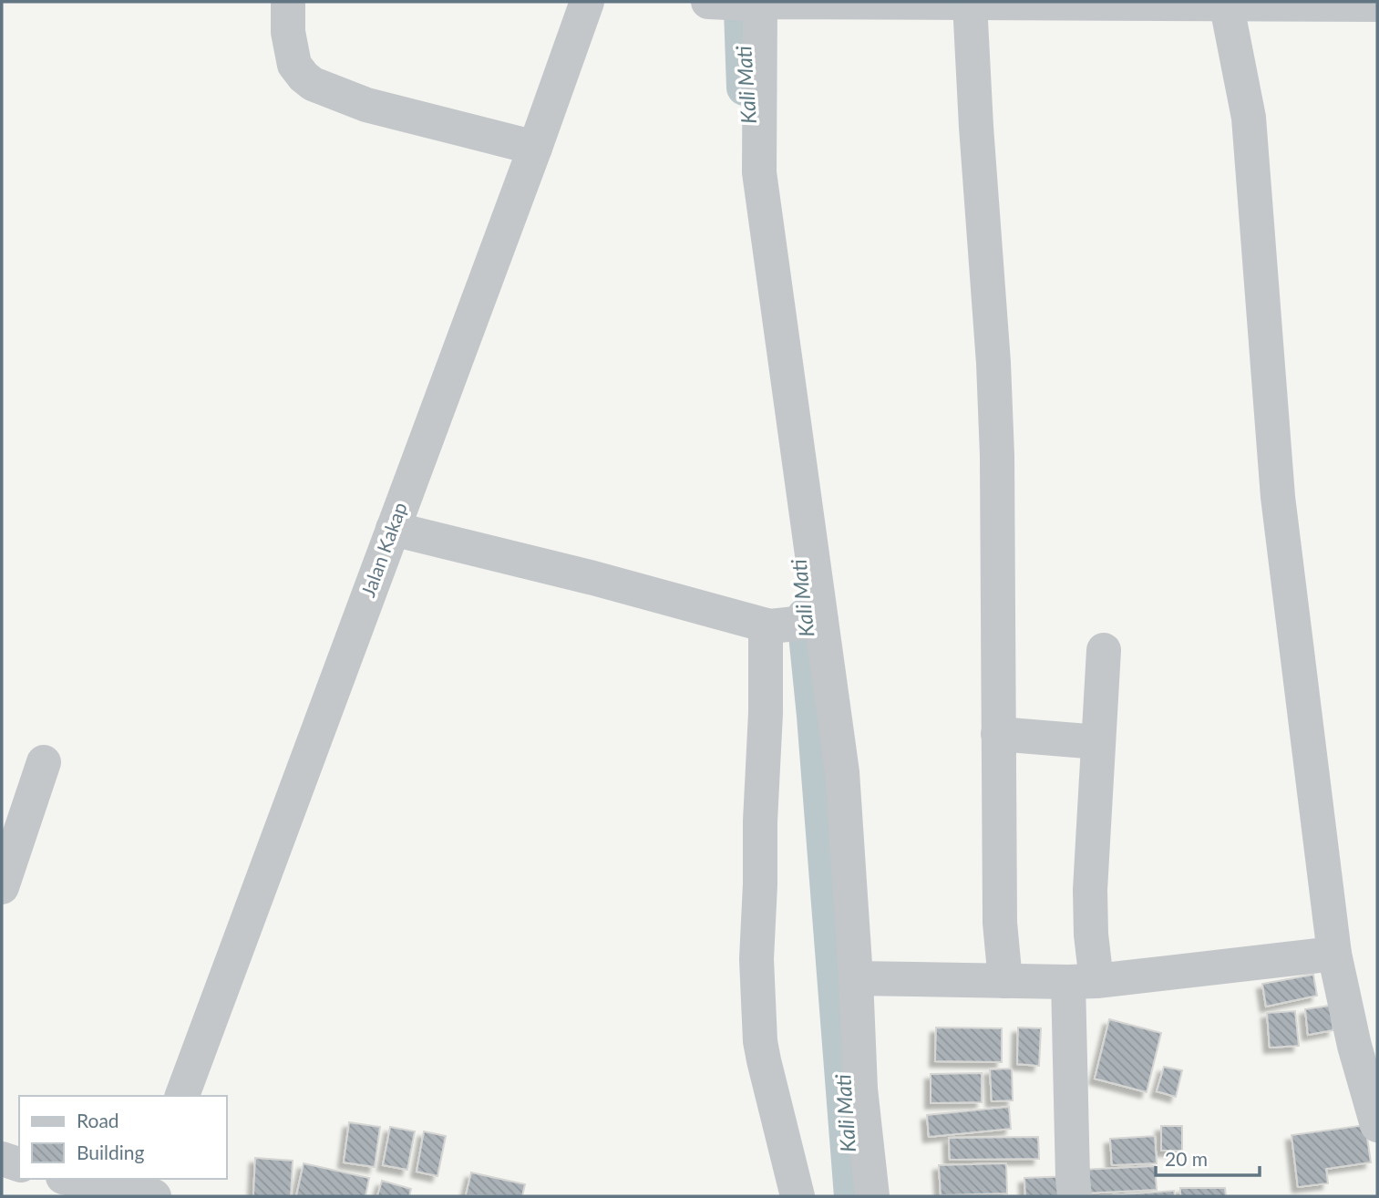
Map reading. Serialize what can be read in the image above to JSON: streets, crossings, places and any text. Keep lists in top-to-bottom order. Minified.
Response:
{"streets":{"street":["Jalan Kakap"]},"water":["Kali Mati"],"legend":["Road","Building"],"scale_bar":"20 m"}
